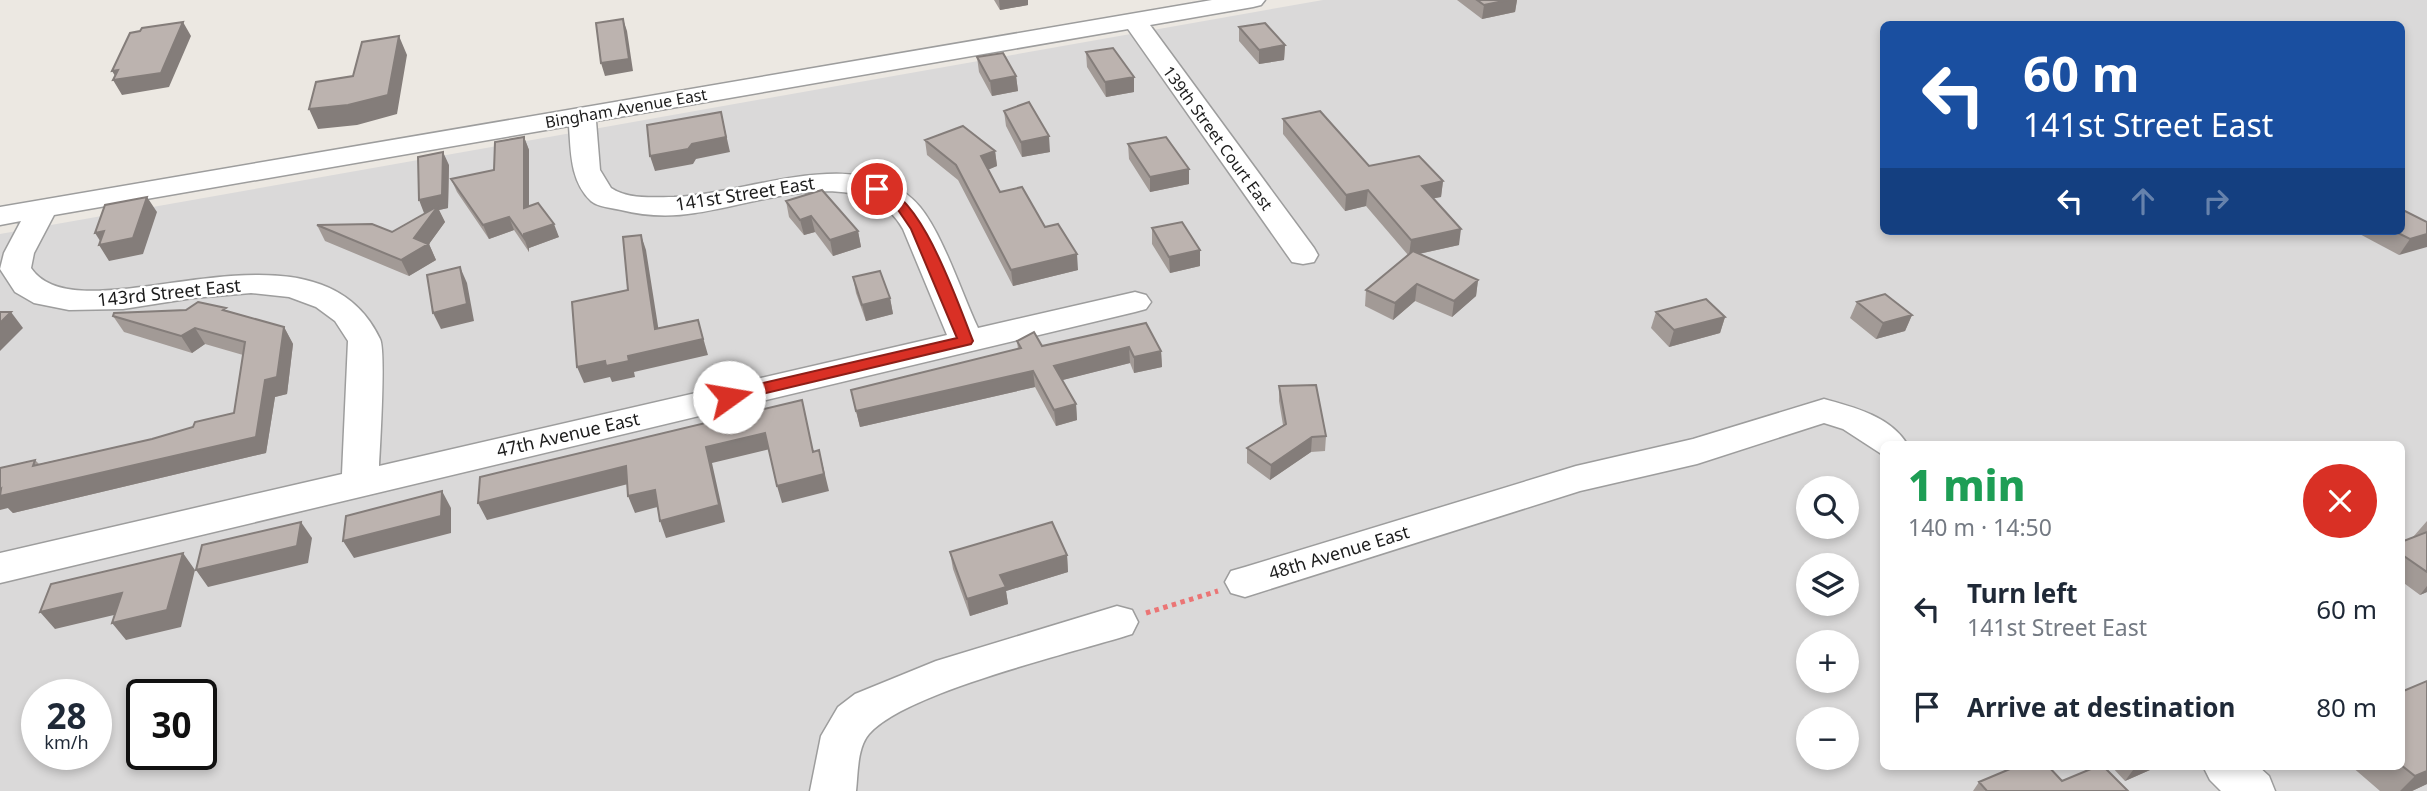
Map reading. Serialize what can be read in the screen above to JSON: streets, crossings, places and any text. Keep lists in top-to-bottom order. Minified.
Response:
{"streets":{"street":["Bingham Avenue East","139th Street Court East","141st Street East","143rd Street East","47th Avenue East","48th Avenue East"]},"crossings":[["Bingham Avenue East","139th Street Court East"],["Bingham Avenue East","141st Street East"],["Bingham Avenue East","143rd Street East"],["141st Street East","47th Avenue East"],["143rd Street East","47th Avenue East"]],"page":{"turn":["60 m","141st Street East"],"heading":["1 min","140 m · 14:50"],"map_buttons":["+","−"],"list":[{"name":"Turn left","note":"141st Street East","value":"60 m"},{"name":"Arrive at destination","value":"80 m"}],"speed":"28 km/h","limit":"30"}}
